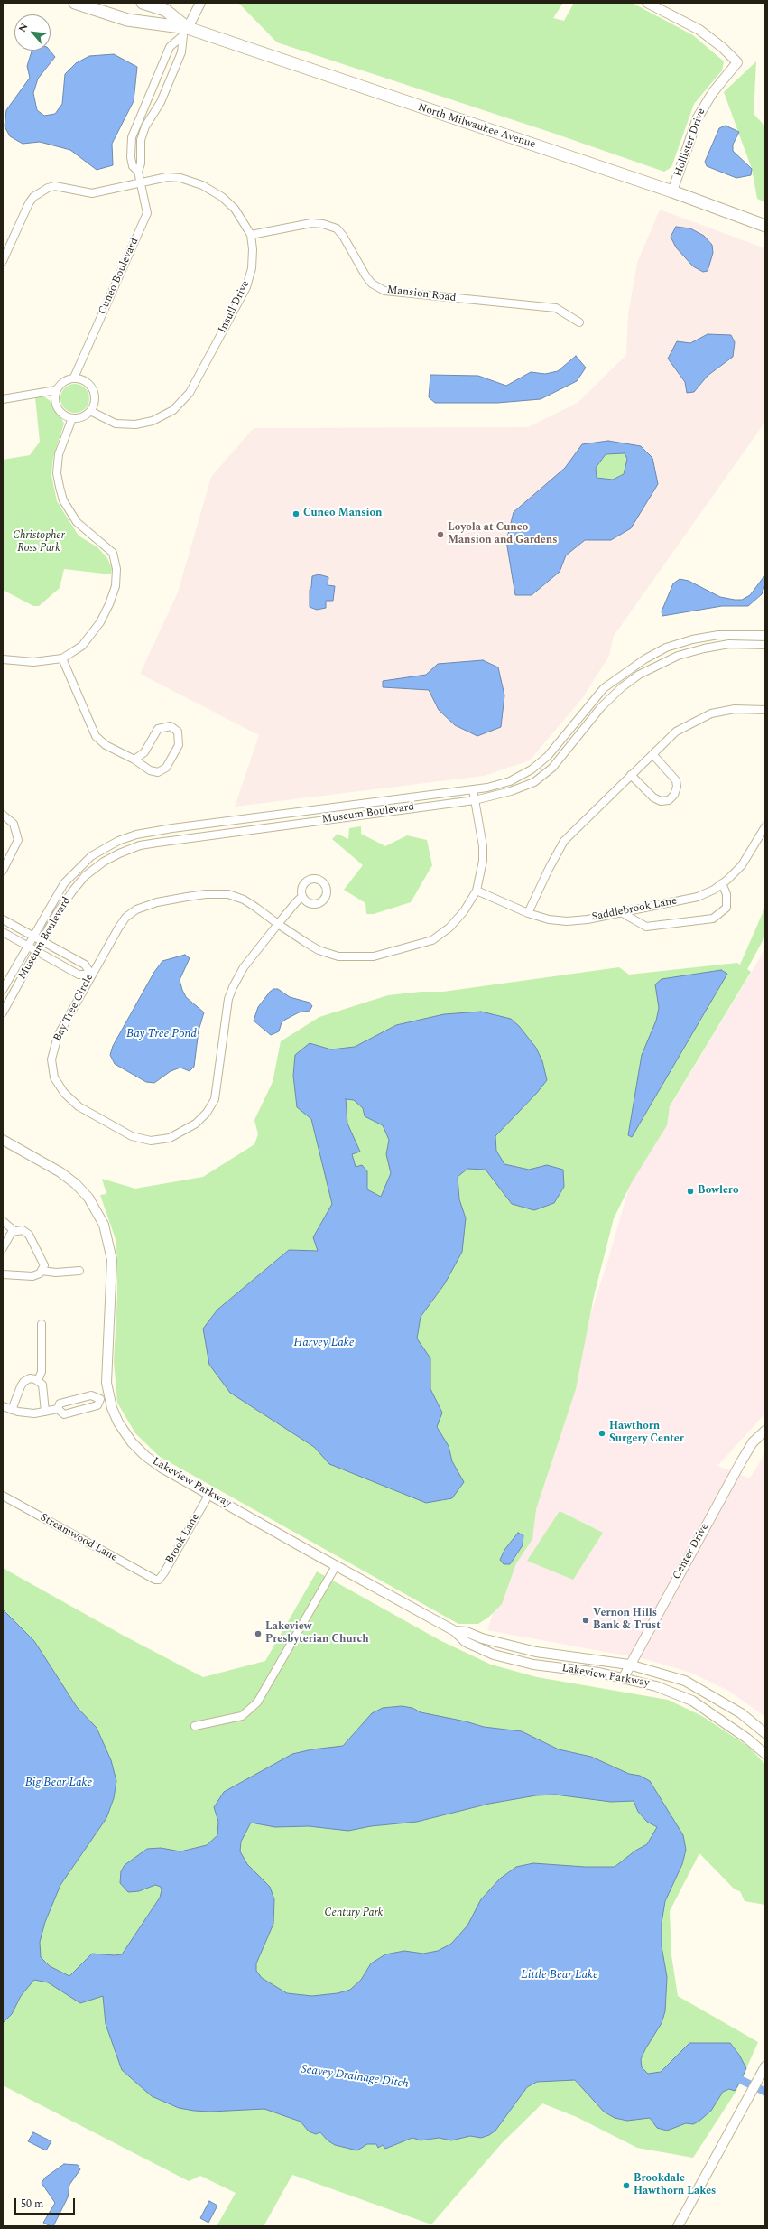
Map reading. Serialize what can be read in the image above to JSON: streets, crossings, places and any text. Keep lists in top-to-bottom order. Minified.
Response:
{"streets":{"main road":["North Milwaukee Avenue"],"street":["Hollister Drive","Cuneo Boulevard","Mansion Road","Insull Drive","Museum Boulevard","Saddlebrook Lane","Bay Tree Circle","Lakeview Parkway","Streamwood Lane","Brook Lane","Center Drive"]},"crossings":[["North Milwaukee Avenue","Hollister Drive"],["North Milwaukee Avenue","Cuneo Boulevard"],["Cuneo Boulevard","Insull Drive"],["Mansion Road","Insull Drive"],["Museum Boulevard","Bay Tree Circle"],["Saddlebrook Lane","Bay Tree Circle"],["Lakeview Parkway","Brook Lane"],["Lakeview Parkway","Center Drive"],["Streamwood Lane","Brook Lane"]],"water":["Bay Tree Pond","Harvey Lake","Big Bear Lake","Little Bear Lake","Seavey Drainage Ditch"],"parks":["Christopher Ross Park","Century Park"],"places":["Cuneo Mansion","Loyola at Cuneo Mansion and Gardens","Bowlero","Hawthorn Surgery Center","Vernon Hills Bank & Trust","Lakeview Presbyterian Church","Brookdale Hawthorn Lakes"],"scale_bar":"50 m","north":"top left"}
